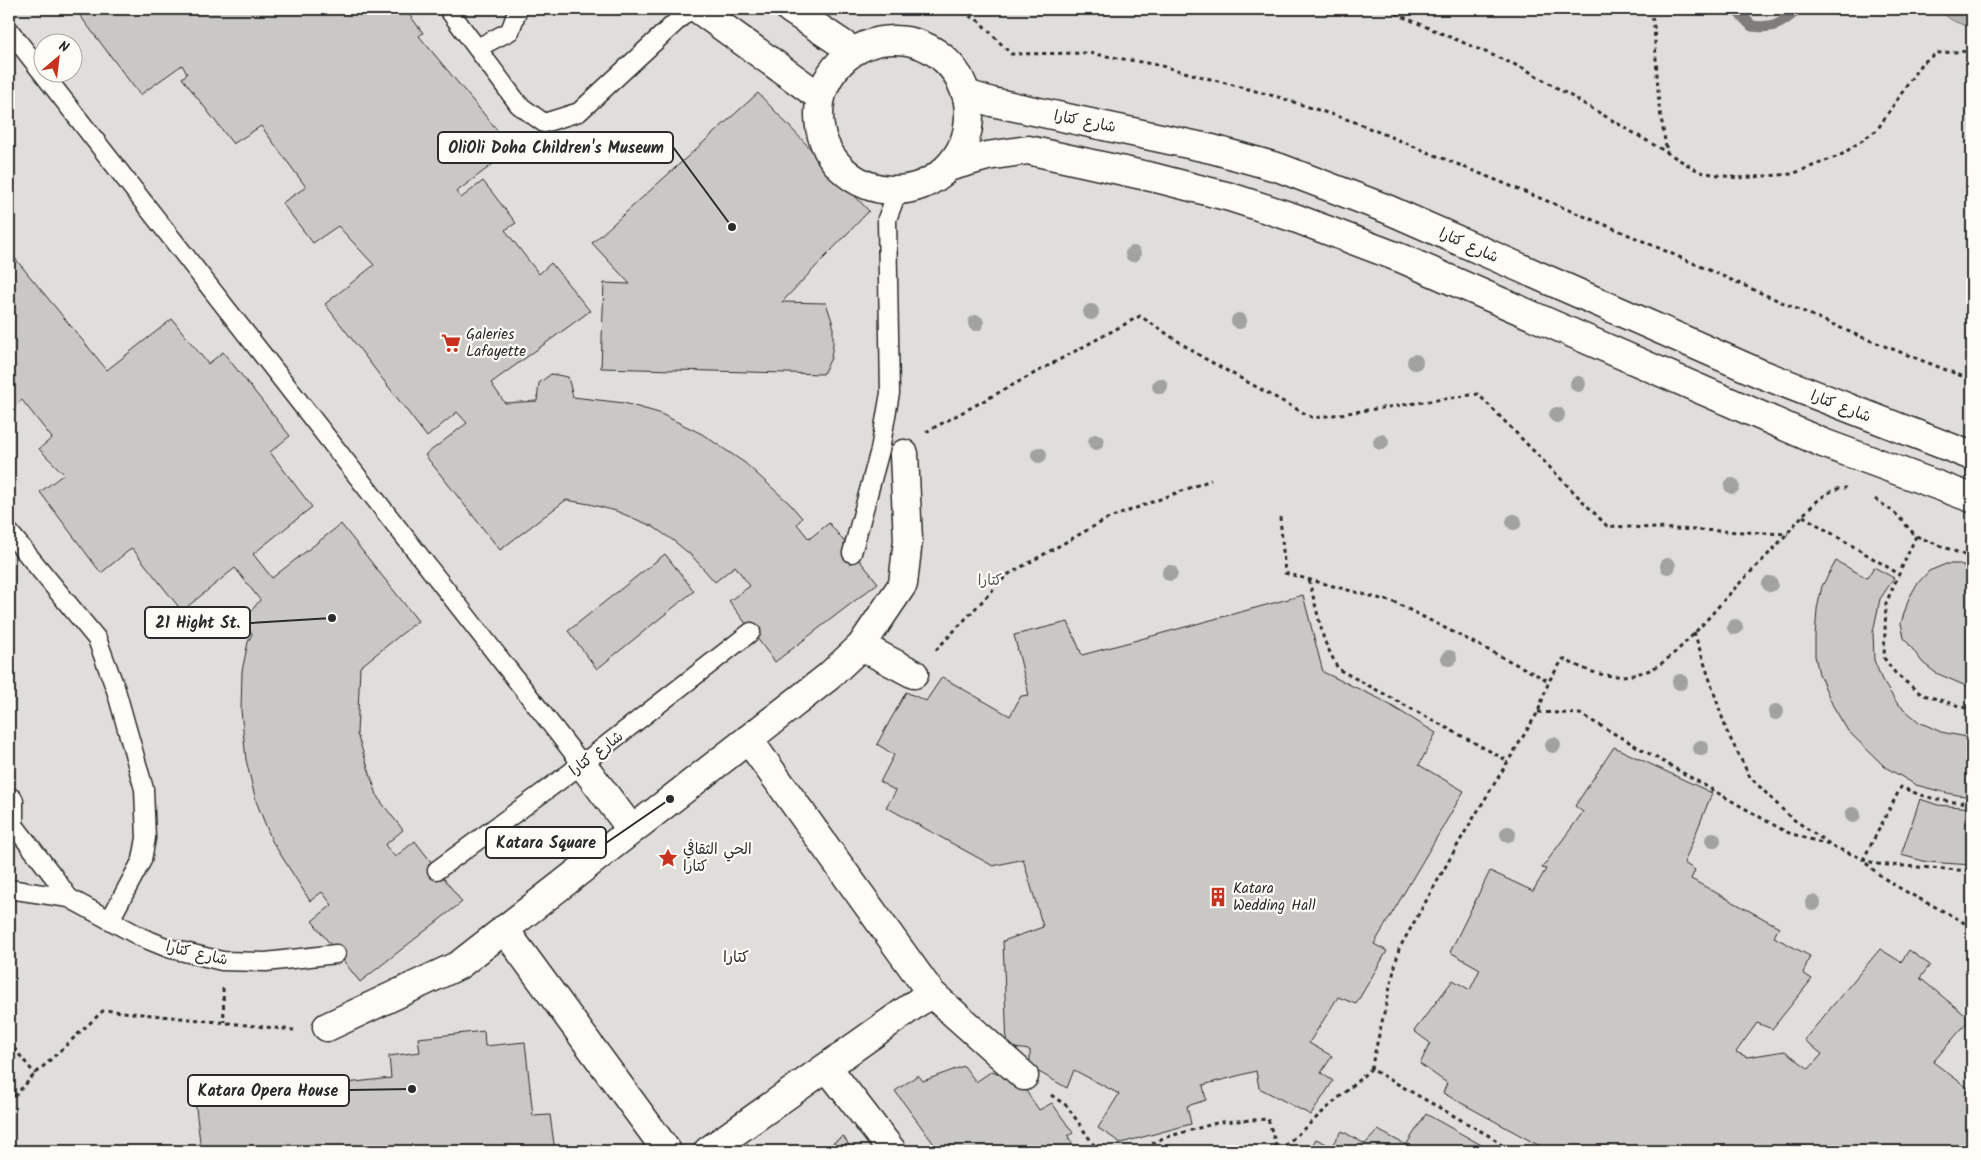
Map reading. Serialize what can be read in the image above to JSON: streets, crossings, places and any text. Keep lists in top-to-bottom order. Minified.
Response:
{"streets":{"street":["شارع كتارا"]},"districts":["كتارا"],"parks":["كتارا"],"places":{"other":["OliOli Doha Children's Museum","21 Hight St.","Katara Square","Katara Opera House"],"supermarket":["Galeries Lafayette"],"place":["الحي الثقافي كتارا"],"building":["Katara Wedding Hall"]},"north":"top right"}
